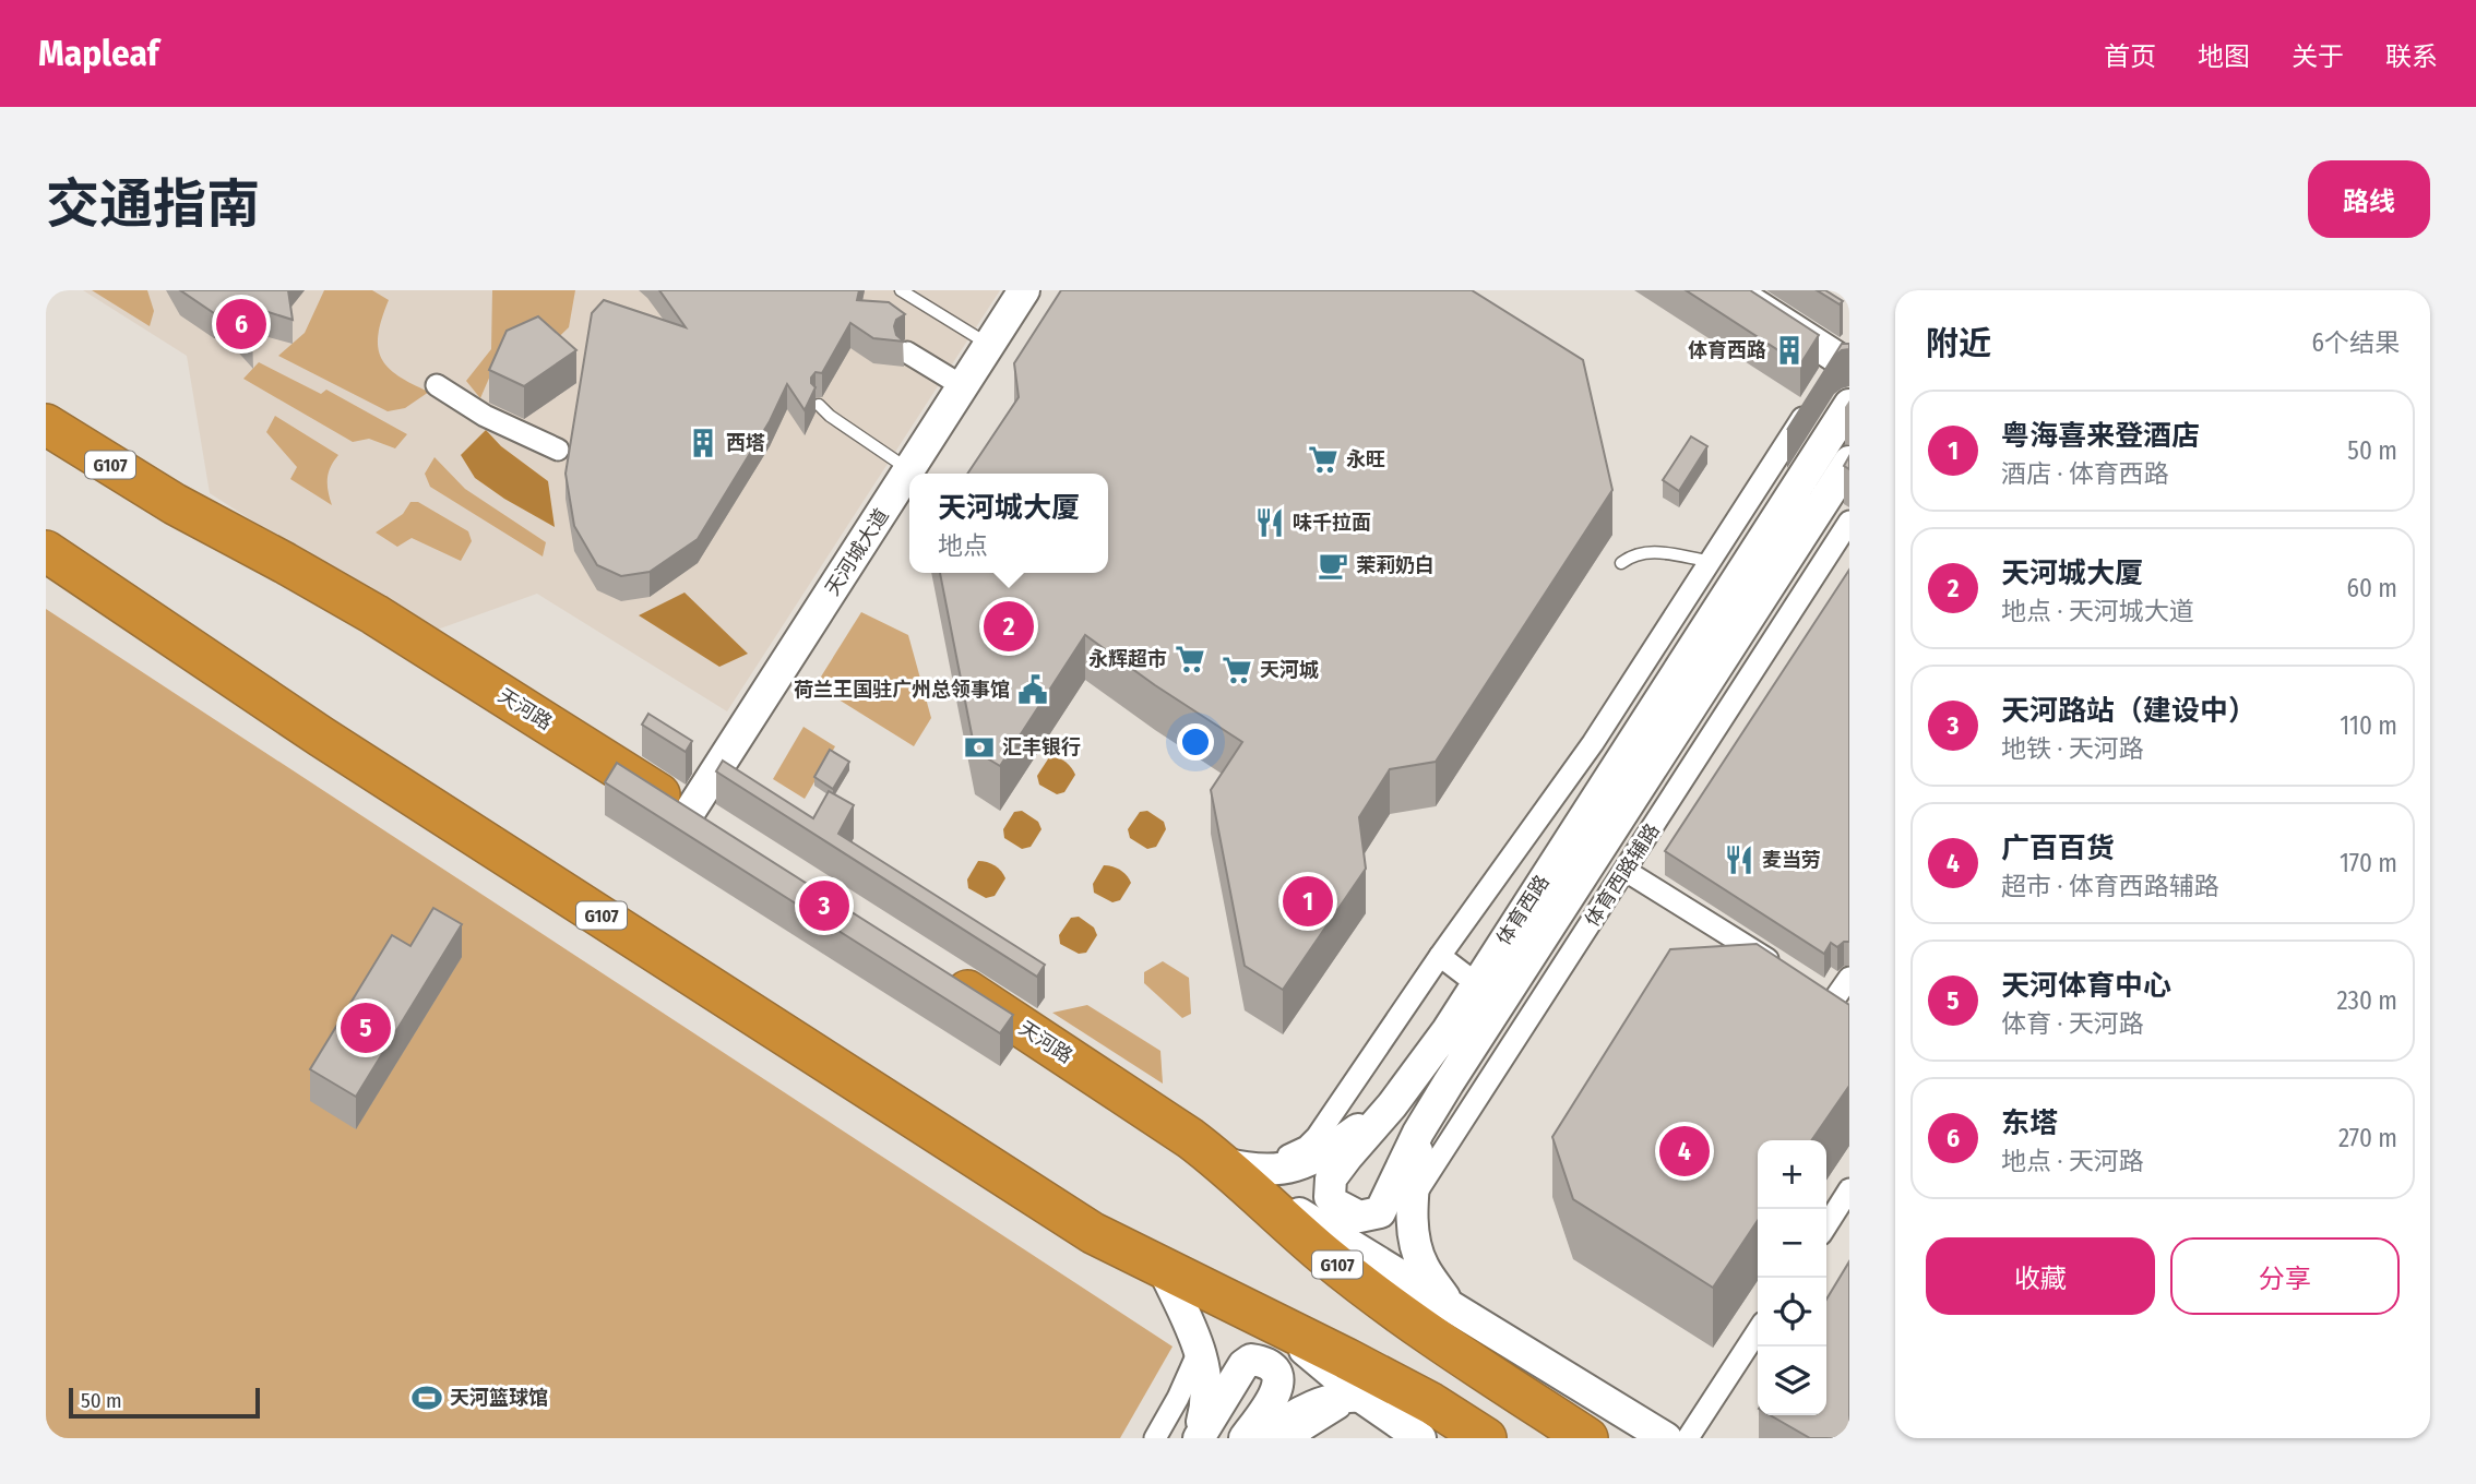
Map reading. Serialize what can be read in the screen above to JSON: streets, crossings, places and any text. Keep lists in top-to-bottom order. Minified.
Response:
{"streets":{"highway":["G107","天河路"],"main road":["天河城大道","体育西路"],"street":["体育西路辅路"]},"crossings":[["天河城大道","天河路"]],"places":{"building":["体育西路","西塔"],"supermarket":["永旺","永辉超市","天河城"],"restaurant":["味千拉面","麦当劳"],"cafe":["茉莉奶白"],"public building":["荷兰王国驻广州总领事馆"],"bank":["汇丰银行"],"sports":["天河篮球馆"]},"scale_bar":"50 m","page":{"header":"Mapleaf","nav":["首页","地图","关于","联系"],"title":"交通指南","buttons":["路线",["收藏","分享"]],"heading":["附近","6个结果"],"pins":["6","2","1","3","5","4"],"list":[{"mark":"1","name":"粤海喜来登酒店","note":"酒店 · 体育西路","value":"50 m"},{"mark":"2","name":"天河城大厦","note":"地点 · 天河城大道","value":"60 m"},{"mark":"3","name":"天河路站（建设中）","note":"地铁 · 天河路","value":"110 m"},{"mark":"4","name":"广百百货","note":"超市 · 体育西路辅路","value":"170 m"},{"mark":"5","name":"天河体育中心","note":"体育 · 天河路","value":"230 m"},{"mark":"6","name":"东塔","note":"地点 · 天河路","value":"270 m"}],"popup":["天河城大厦","地点"],"map_buttons":["+","−"],"scale":"50 m"}}
